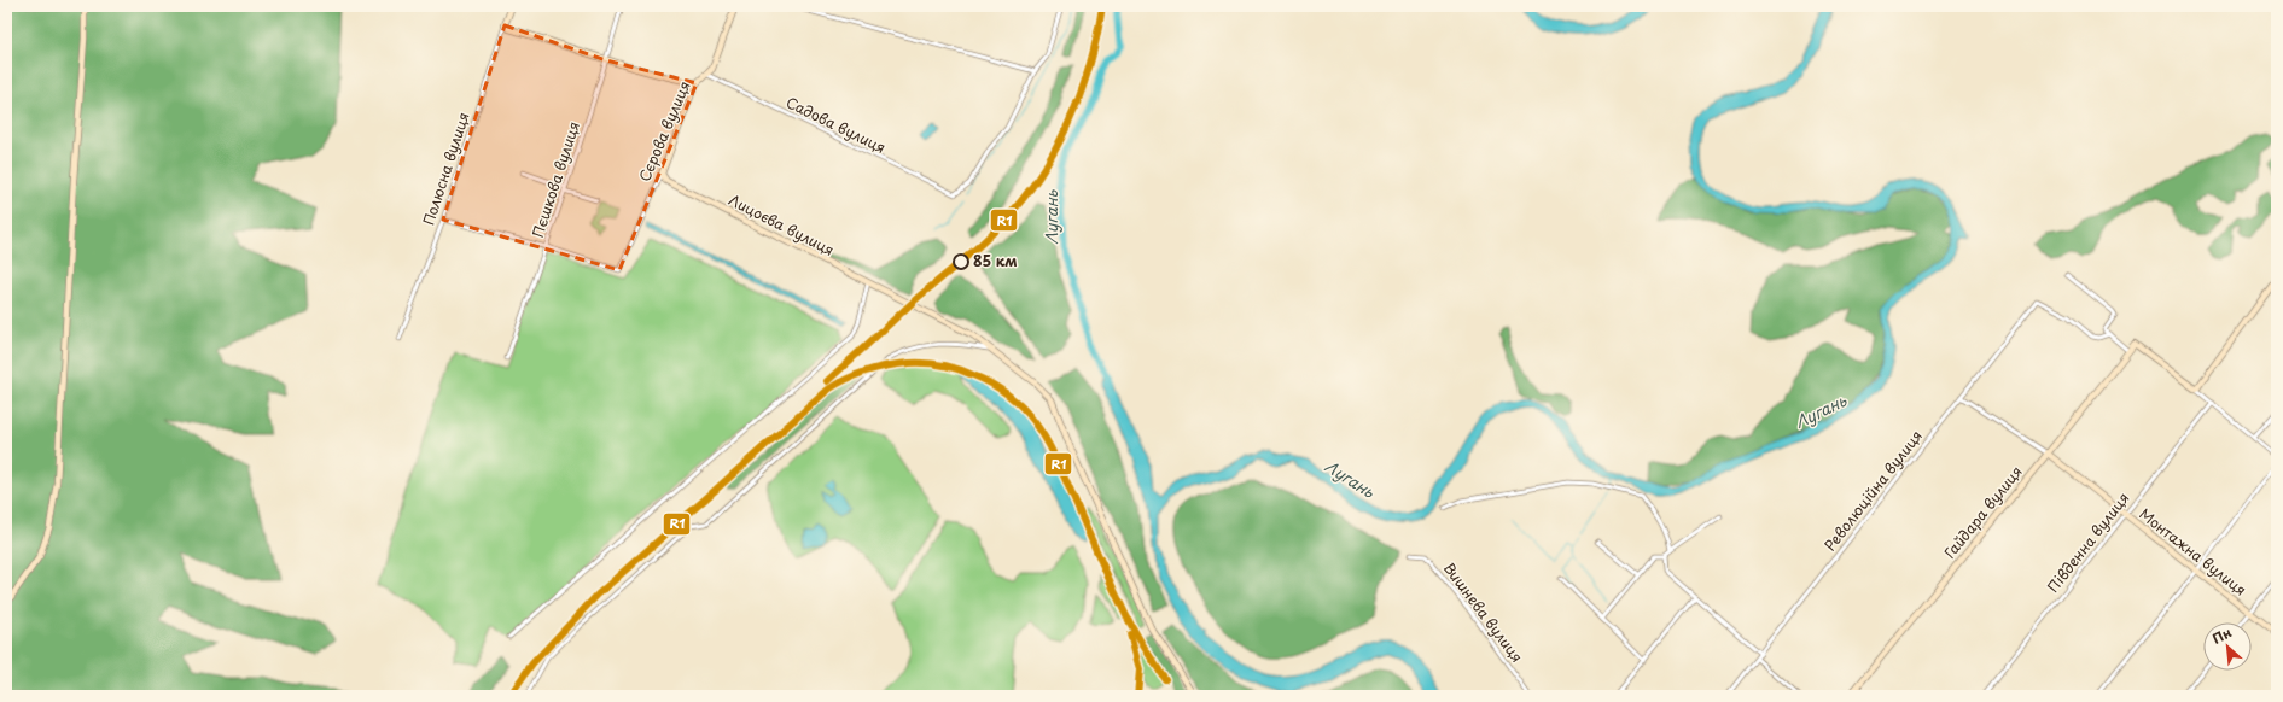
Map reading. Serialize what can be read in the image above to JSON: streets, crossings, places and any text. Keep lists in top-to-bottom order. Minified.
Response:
{"streets":{"street":["Садова вулиця","Сєрова вулиця","Полюсна вулиця","Пєшкова вулиця","Лицоєва вулиця","Революційна вулиця","Гайдара вулиця","Південна вулиця","Монтажна вулиця","Вишнева вулиця"]},"crossings":[["Садова вулиця","Сєрова вулиця"],["Сєрова вулиця","Пєшкова вулиця"],["Сєрова вулиця","Лицоєва вулиця"],["Гайдара вулиця","Монтажна вулиця"],["Південна вулиця","Монтажна вулиця"]],"water":["Лугань"],"places":["85 км"],"lines":["transit line R1"],"north":"top left"}
